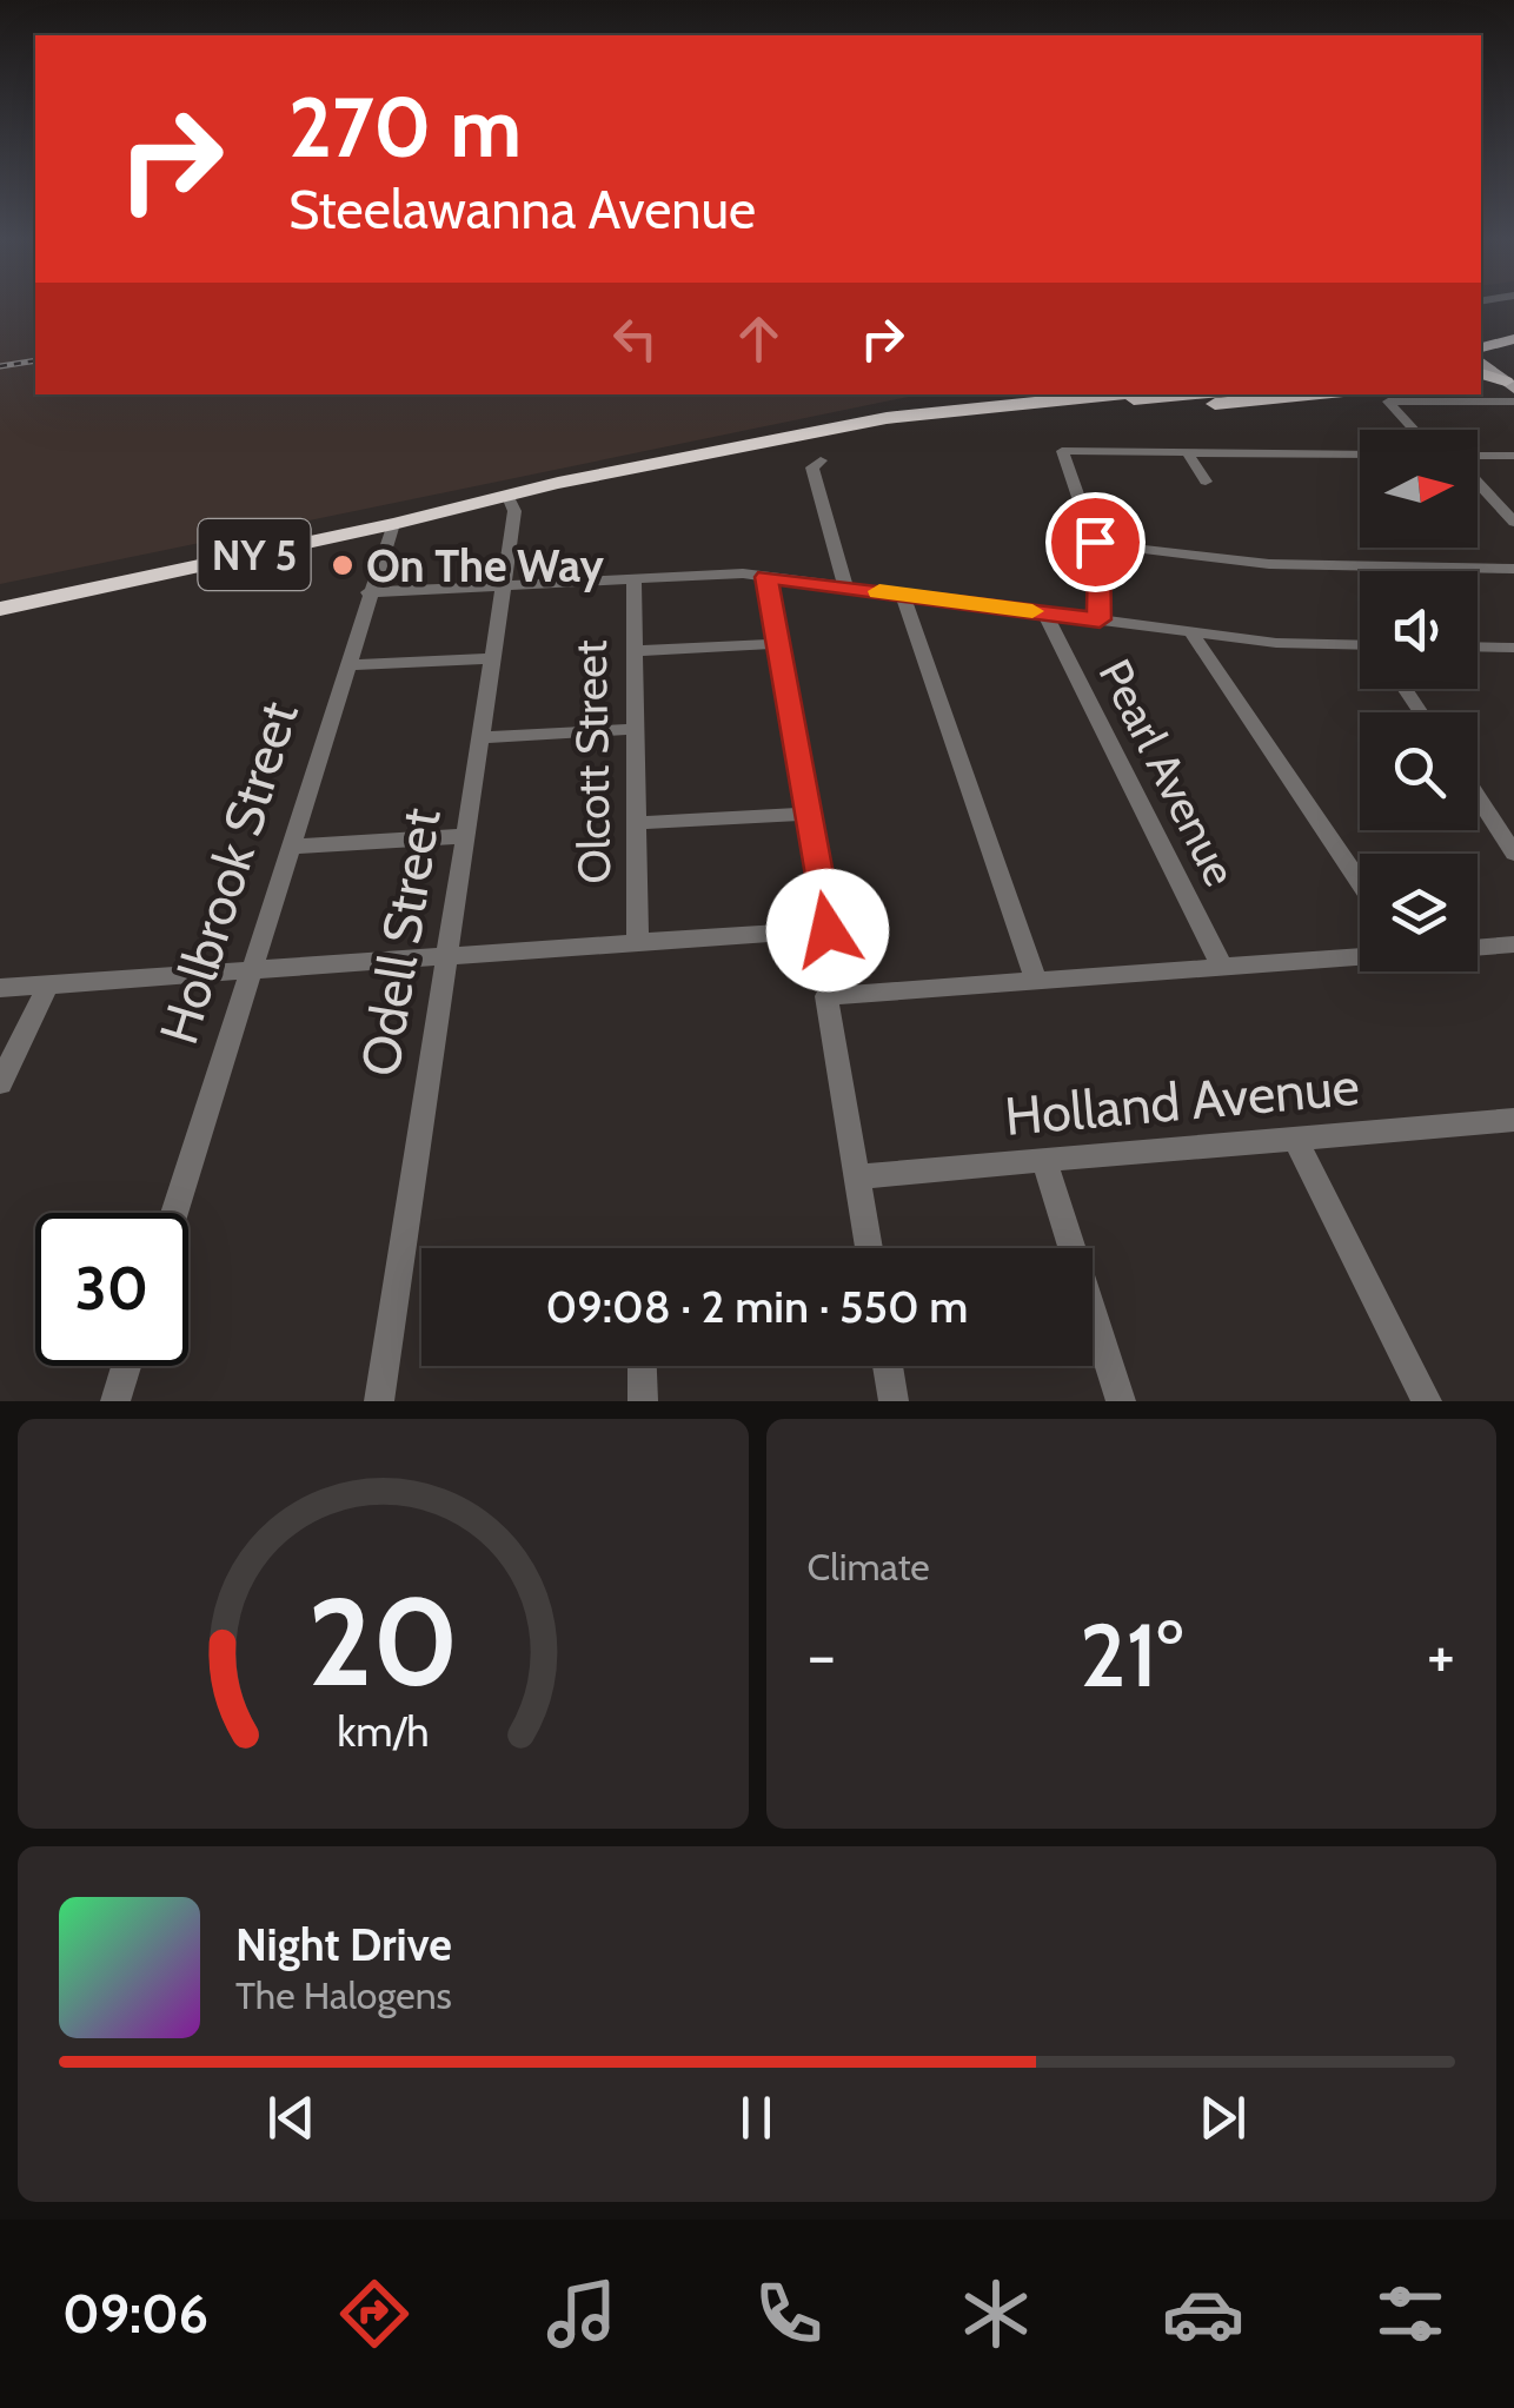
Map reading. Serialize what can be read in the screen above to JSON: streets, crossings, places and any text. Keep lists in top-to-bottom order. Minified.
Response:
{"streets":{"highway":["NY 5"],"street":["Olcott Street","Pearl Avenue","Holbrook Street","Odell Street","Holland Avenue"]},"crossings":[["NY 5","Holbrook Street"],["NY 5","Odell Street"]],"places":["On The Way"],"north":"right","page":{"turn":["270 m","Steelawanna Avenue"],"limit":"30","trip":"09:08 · 2 min · 550 m","tile":"Climate","heat":["−","21°","+"],"song":["Night Drive","The Halogens"],"tabs":"09:06","gauge":["20","km/h"]}}
